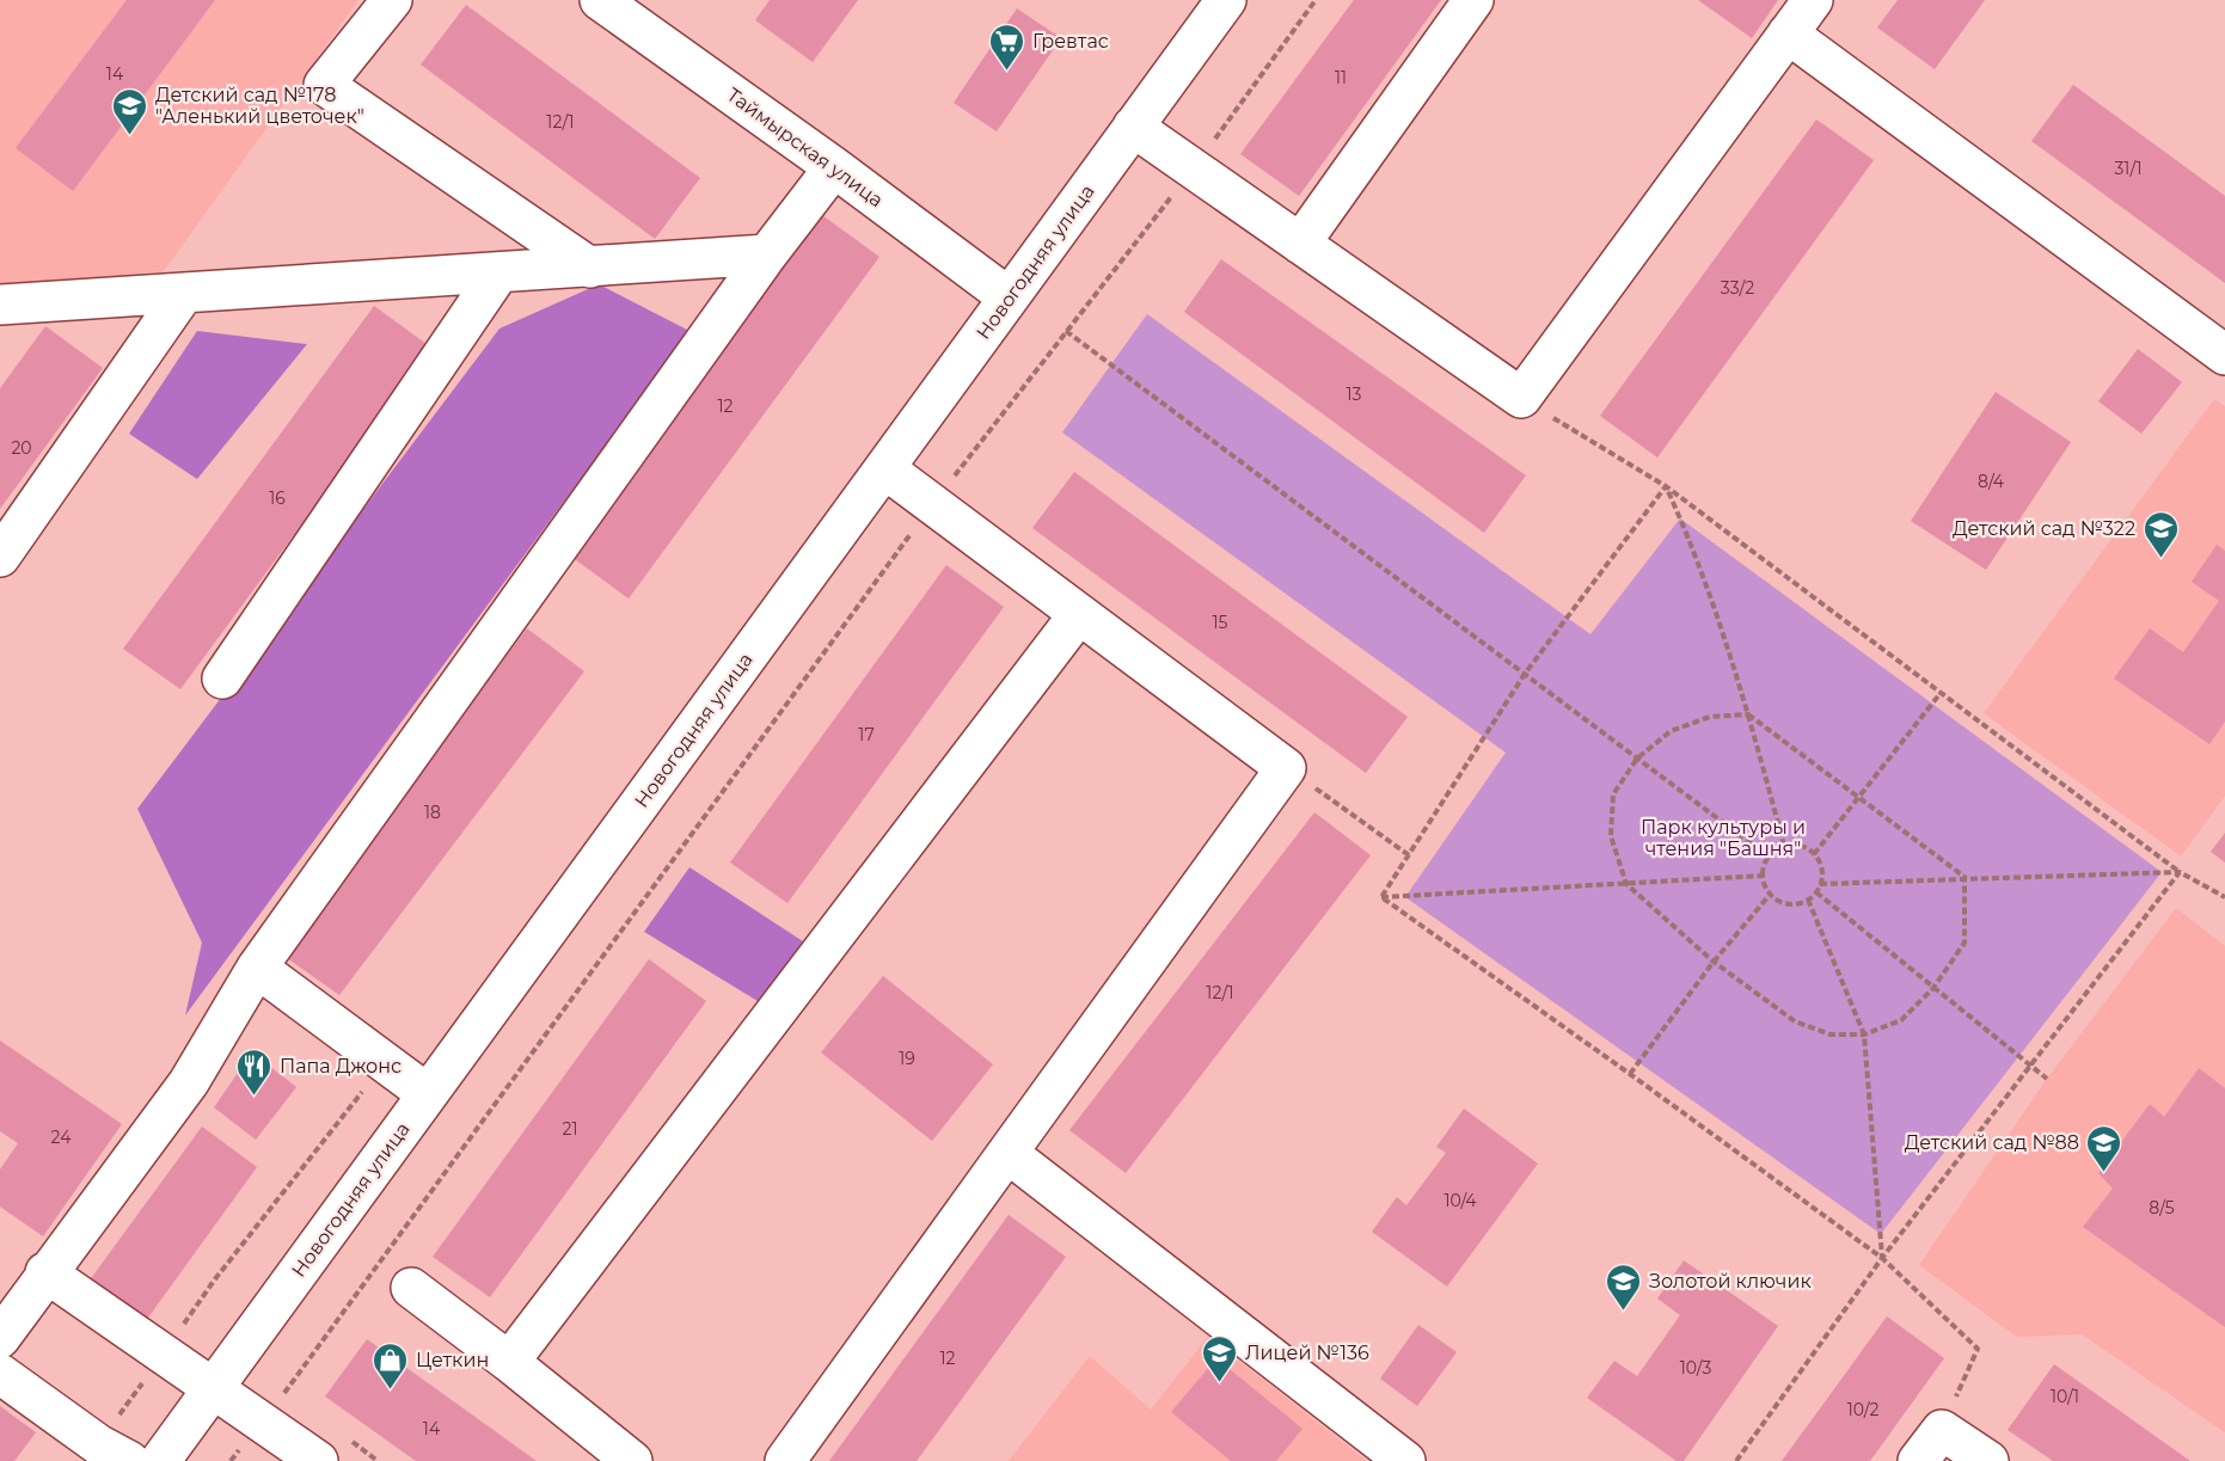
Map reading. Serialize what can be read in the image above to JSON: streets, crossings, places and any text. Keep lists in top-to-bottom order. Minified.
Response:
{"streets":{"street":["Таймырская улица","Новогодняя улица"]},"crossings":[["Таймырская улица","Новогодняя улица"]],"parks":["Парк культуры и чтения \"Башня\""],"places":{"supermarket":["Гревтас"],"school or university":["Детский сад №178 \"Аленький цветочек\"","Детский сад №322","Детский сад №88","Золотой ключик","Лицей №136"],"restaurant":["Папа Джонс"],"shop":["Цеткин"]},"house_numbers":["14","11","12/1","31/1","33/2","13","12","20","8/4","16","15","17","18","12/1","19","21","24","10/4","8/5","12","10/3","10/1","10/2","14"]}
